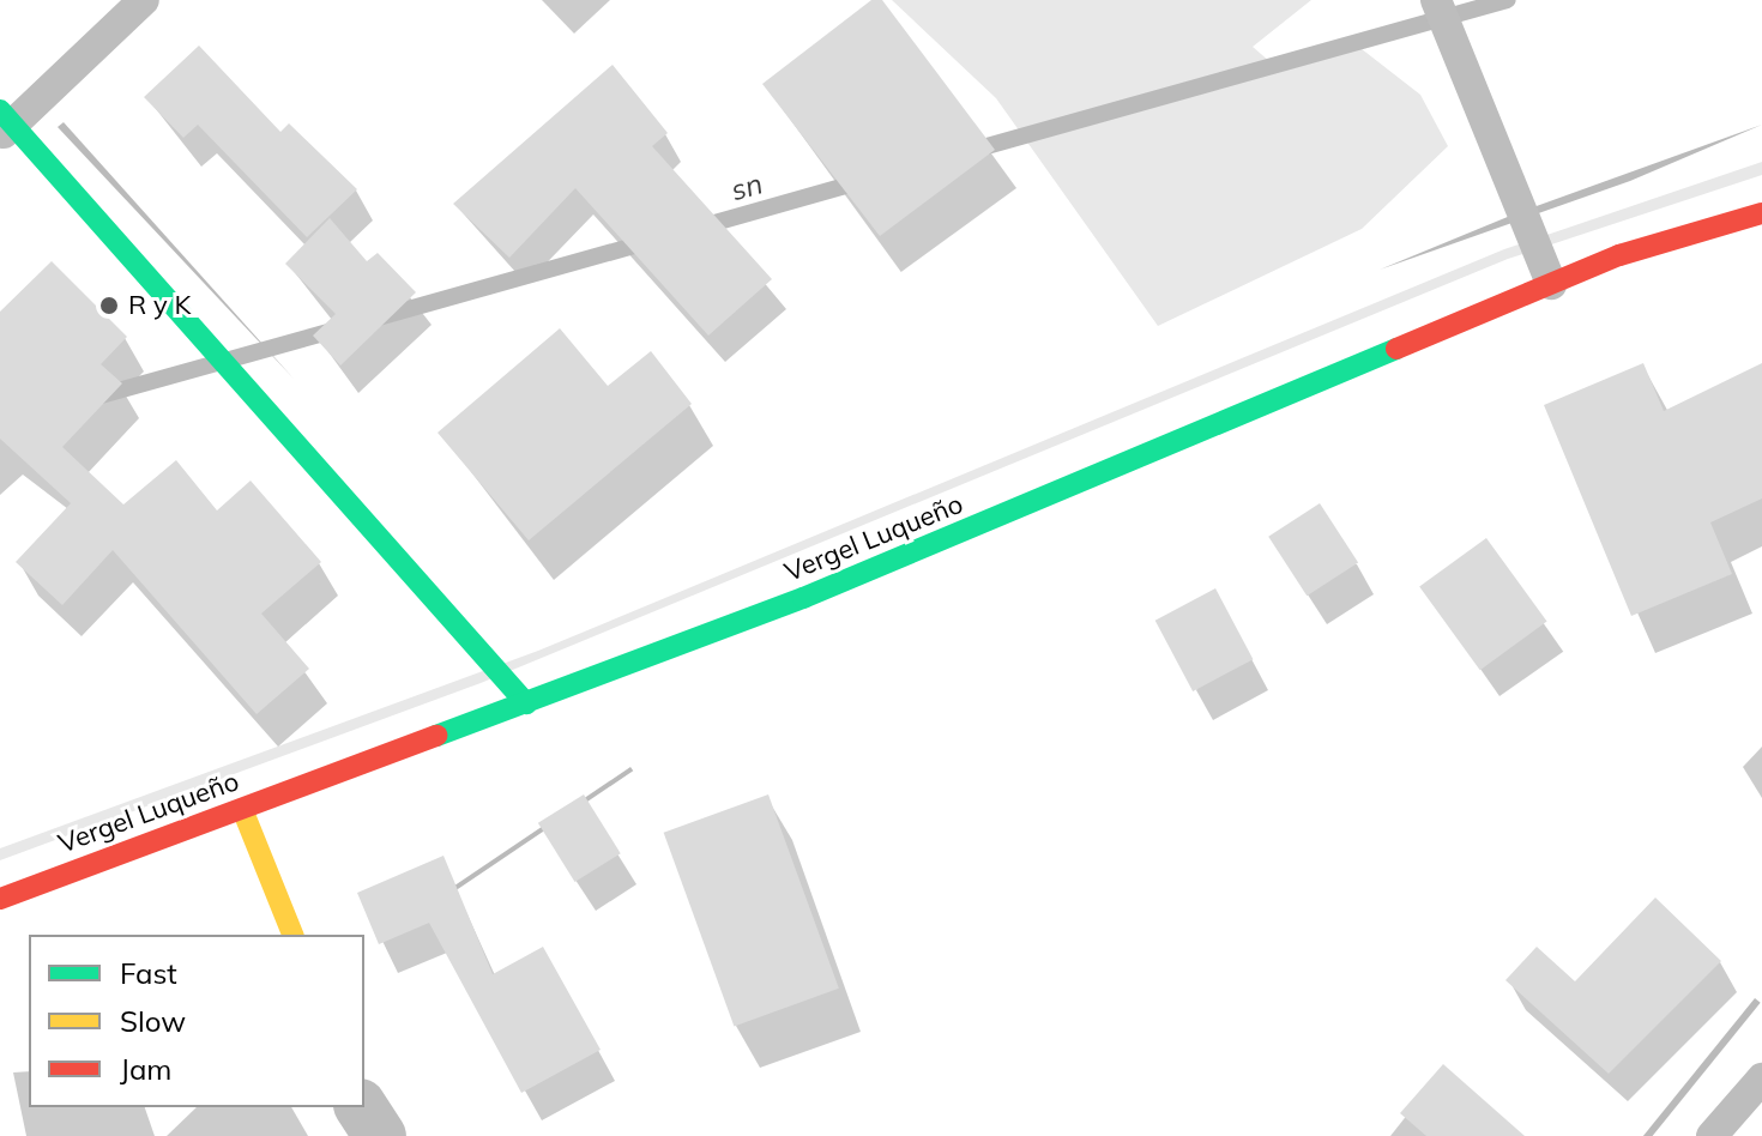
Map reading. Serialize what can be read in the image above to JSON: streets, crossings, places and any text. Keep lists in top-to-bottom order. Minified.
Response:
{"streets":{"main road":["Vergel Luqueño"]},"water":["sn"],"places":["R y K"],"legend":["Fast","Slow","Jam"]}
